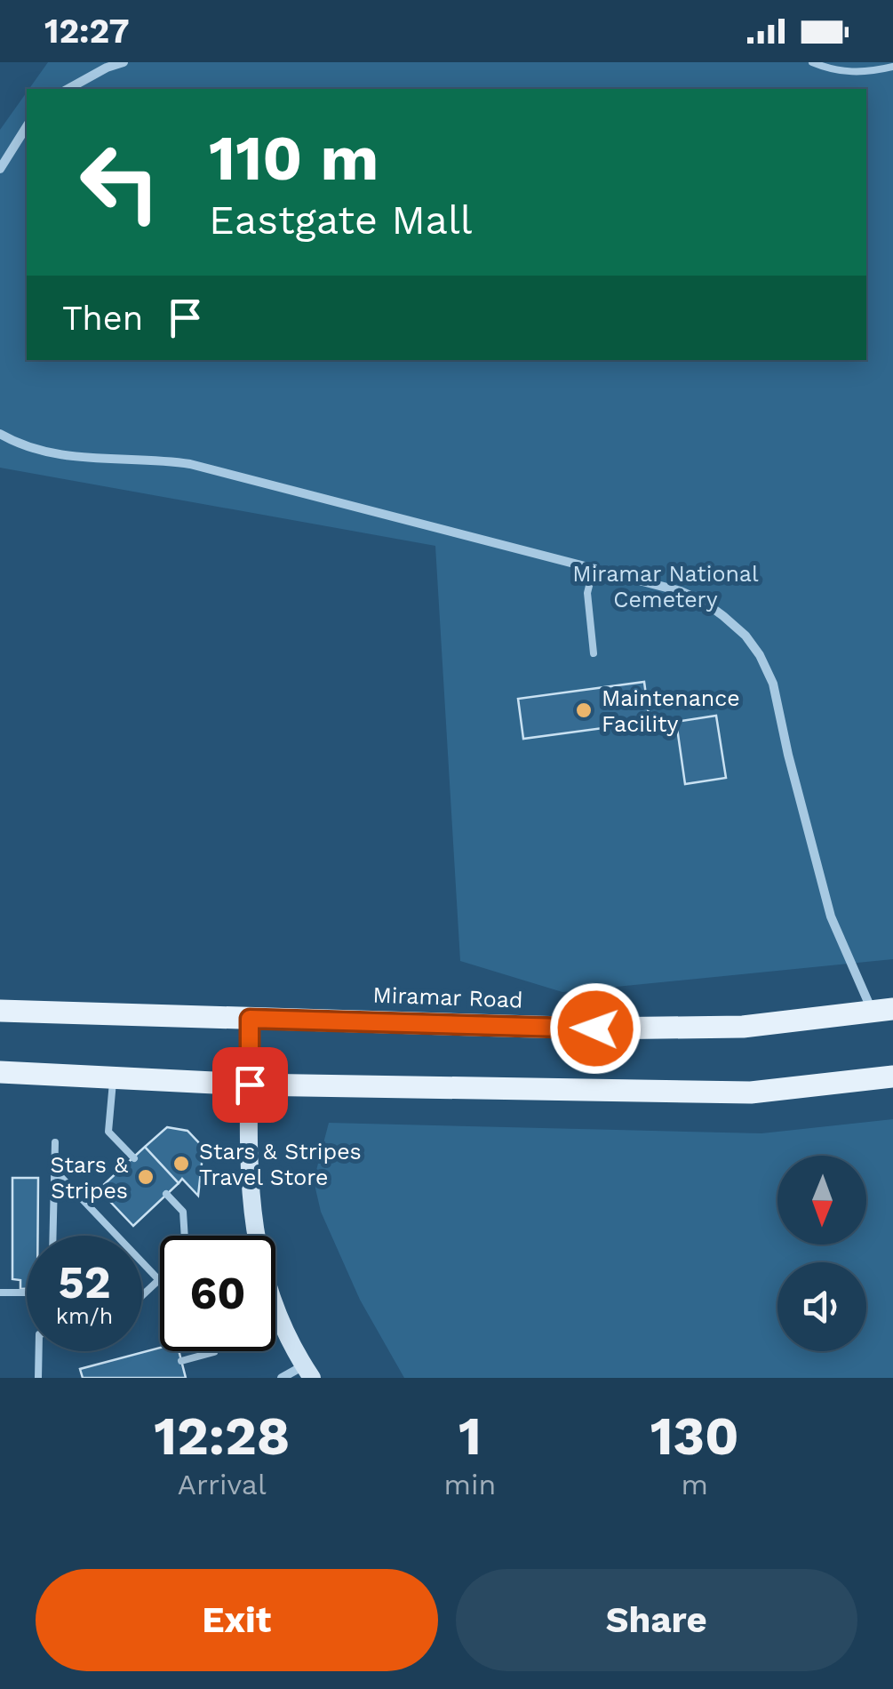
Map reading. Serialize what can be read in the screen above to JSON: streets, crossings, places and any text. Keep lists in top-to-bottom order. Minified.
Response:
{"streets":{"main road":["Miramar Road"]},"parks":["Miramar National Cemetery"],"places":["Maintenance Facility","Stars & Stripes Travel Store","Stars & Stripes"],"north":"bottom","page":{"status":"12:27","turn":["110 m","Eastgate Mall"],"then":"Then","speed":"52 km/h","limit":"60","eta":["12:28","Arrival","1","min","130","m"],"buttons":["Exit","Share"]}}
